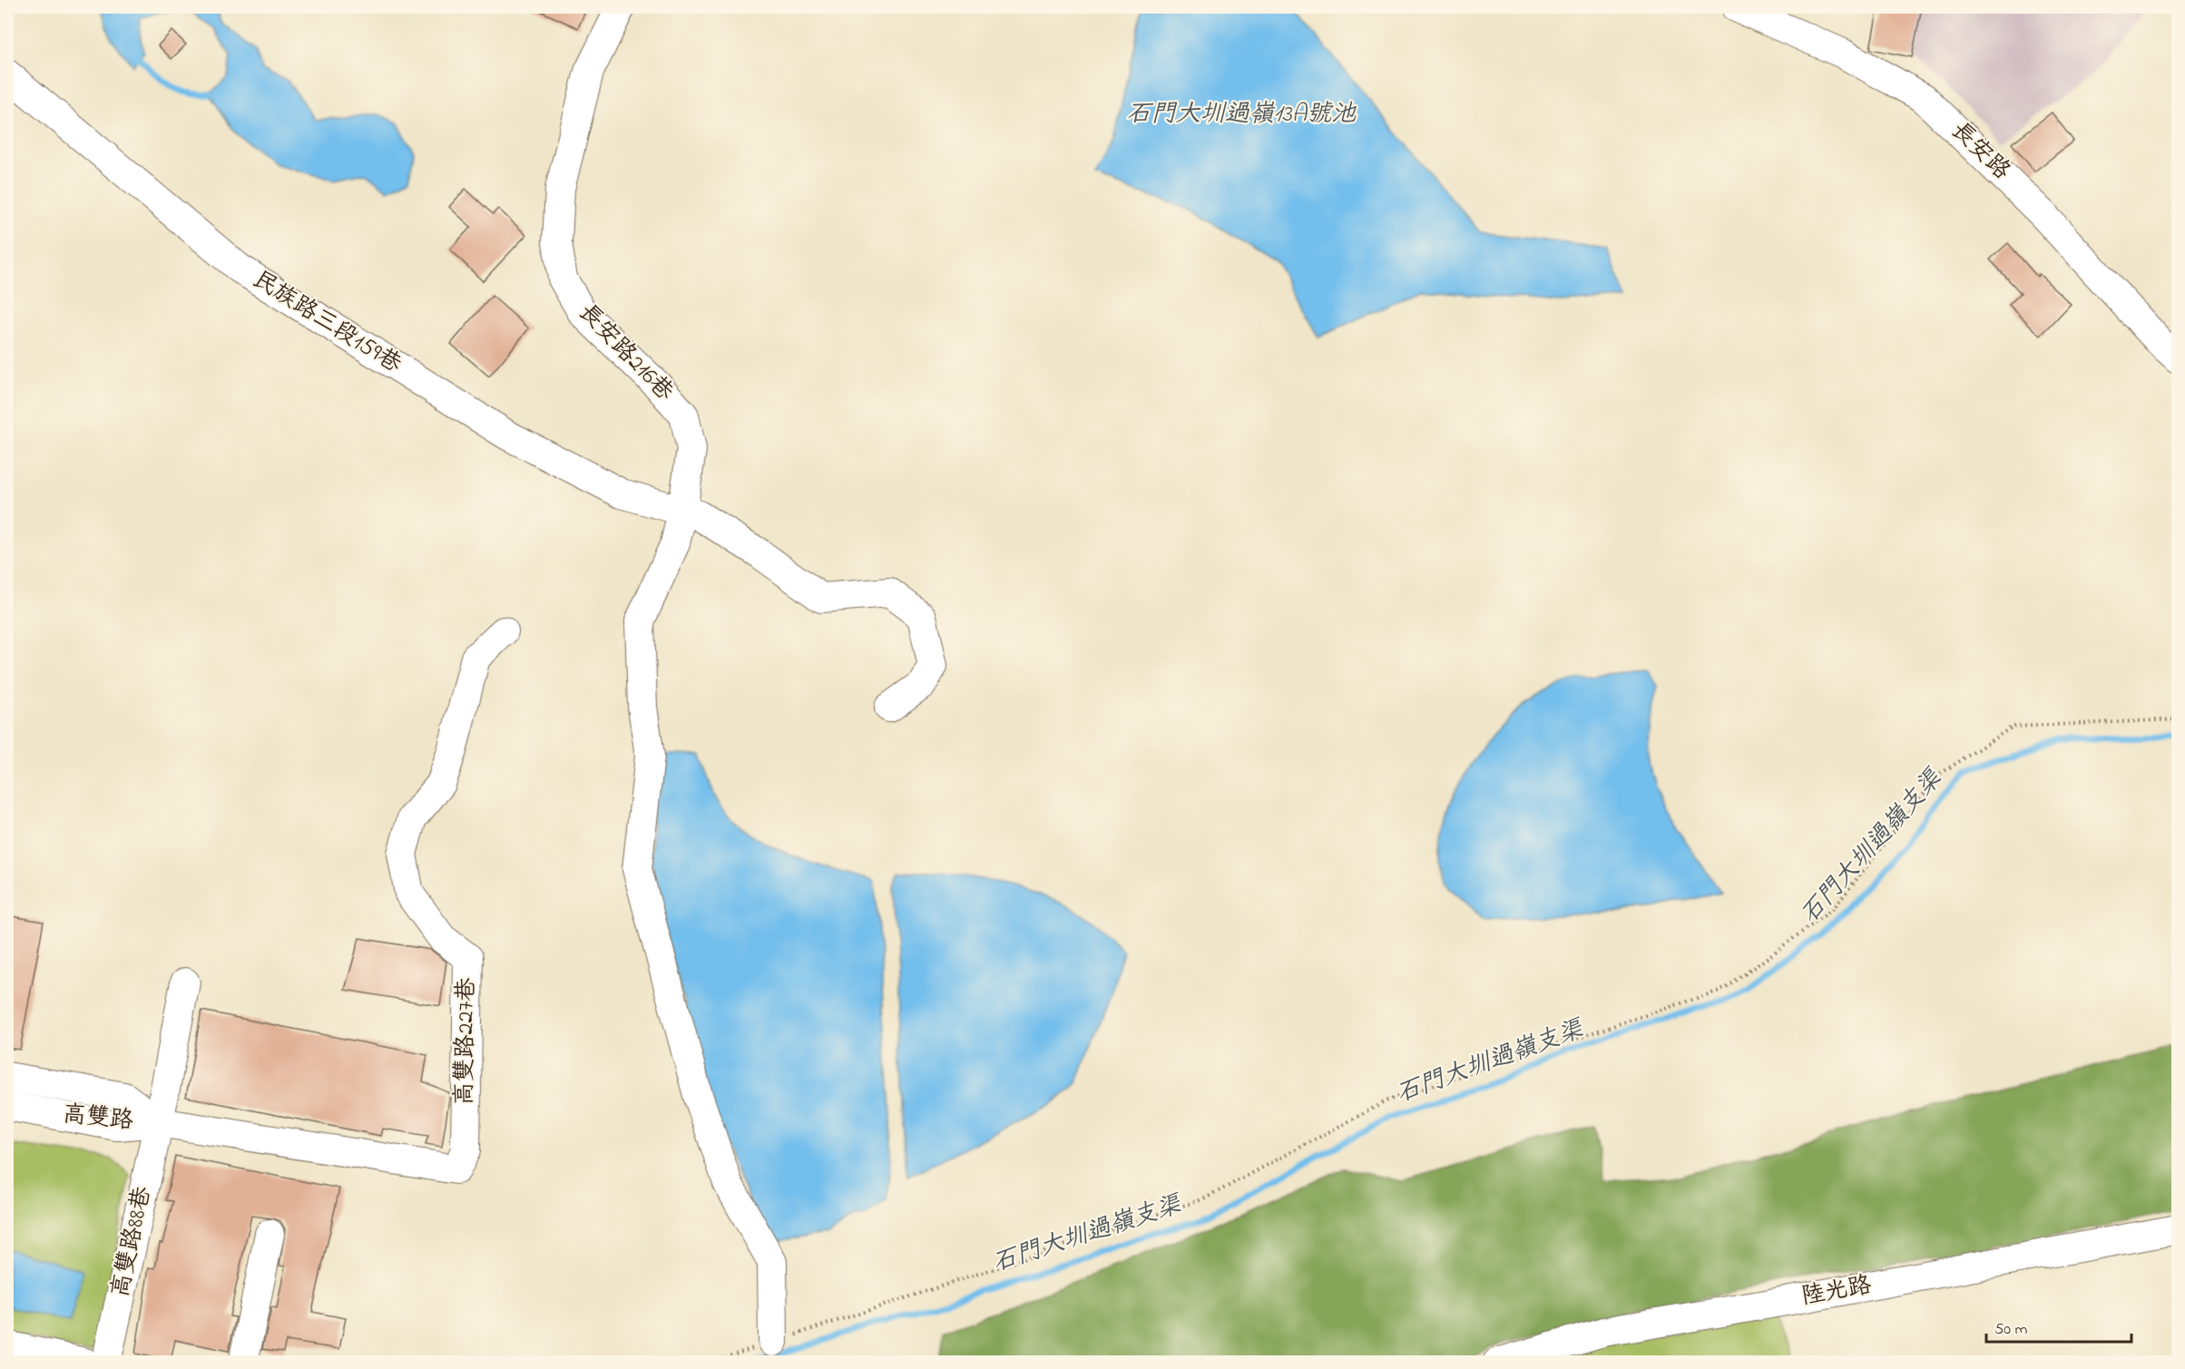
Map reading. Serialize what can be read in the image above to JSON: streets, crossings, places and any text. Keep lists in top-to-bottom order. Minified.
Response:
{"streets":{"street":["長安路","民族路三段159巷","長安路216巷","高雙路227巷","高雙路","高雙路88巷","陸光路"]},"crossings":[["民族路三段159巷","長安路216巷"],["高雙路227巷","高雙路"],["高雙路227巷","高雙路88巷"],["高雙路","高雙路88巷"]],"water":["石門大圳過嶺13A號池","石門大圳過嶺支渠"],"scale_bar":"50 m"}
